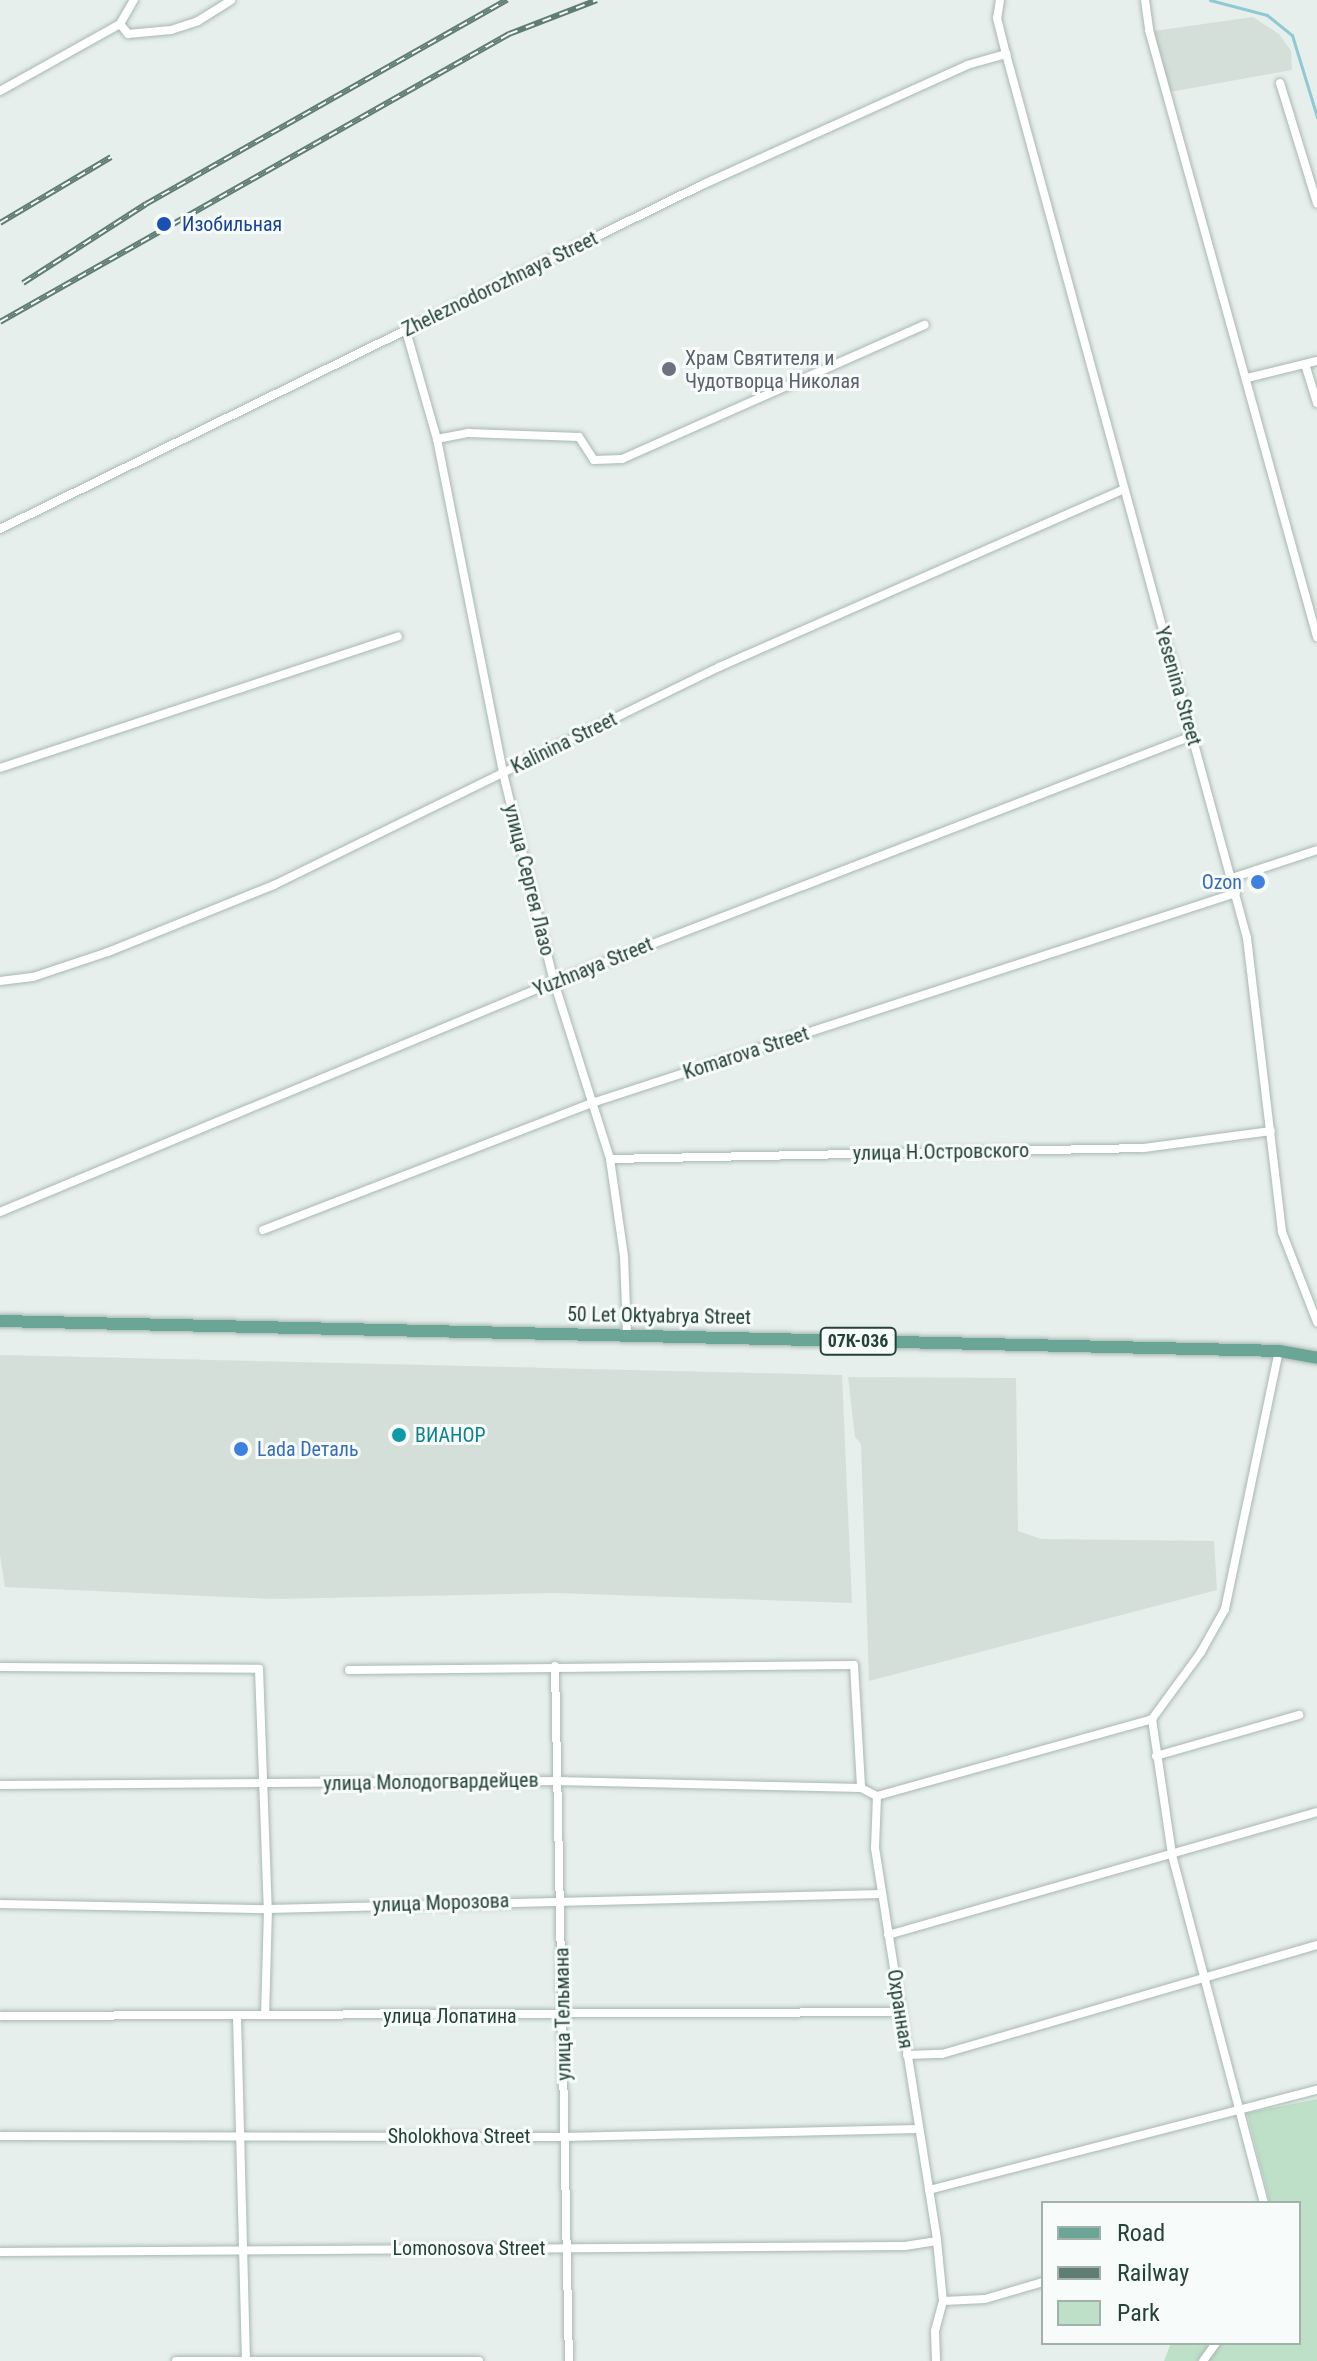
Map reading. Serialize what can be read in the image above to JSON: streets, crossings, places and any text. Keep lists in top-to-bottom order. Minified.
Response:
{"streets":{"main road":["50 Let Oktyabrya Street","07К-036"],"street":["Zheleznodorozhnaya Street","Yesenina Street","Kalinina Street","улица Сергея Лазо","Yuzhnaya Street","Komarova Street","улица Н.Островского","улица Молодогвардейцев","улица Морозова","Охранная","улица Тельмана","улица Лопатина","Sholokhova Street","Lomonosova Street"]},"crossings":[["Zheleznodorozhnaya Street","Yesenina Street"],["Zheleznodorozhnaya Street","улица Сергея Лазо"],["Yesenina Street","Kalinina Street"],["Yesenina Street","Yuzhnaya Street"],["Yesenina Street","Komarova Street"],["Yesenina Street","улица Н.Островского"],["Kalinina Street","улица Сергея Лазо"],["улица Сергея Лазо","Yuzhnaya Street"],["улица Сергея Лазо","Komarova Street"],["улица Сергея Лазо","улица Н.Островского"],["улица Сергея Лазо","50 Let Oktyabrya Street"],["улица Молодогвардейцев","улица Тельмана"],["улица Морозова","Охранная"],["улица Морозова","улица Тельмана"],["Охранная","улица Лопатина"],["Охранная","Sholokhova Street"],["Охранная","Lomonosova Street"],["улица Тельмана","улица Лопатина"],["улица Тельмана","Sholokhova Street"],["улица Тельмана","Lomonosova Street"]],"places":["Изобильная","Храм Святителя и Чудотворца Николая","Ozon","ВИАНОР","Lada Dеталь"],"legend":["Road","Railway","Park"]}
